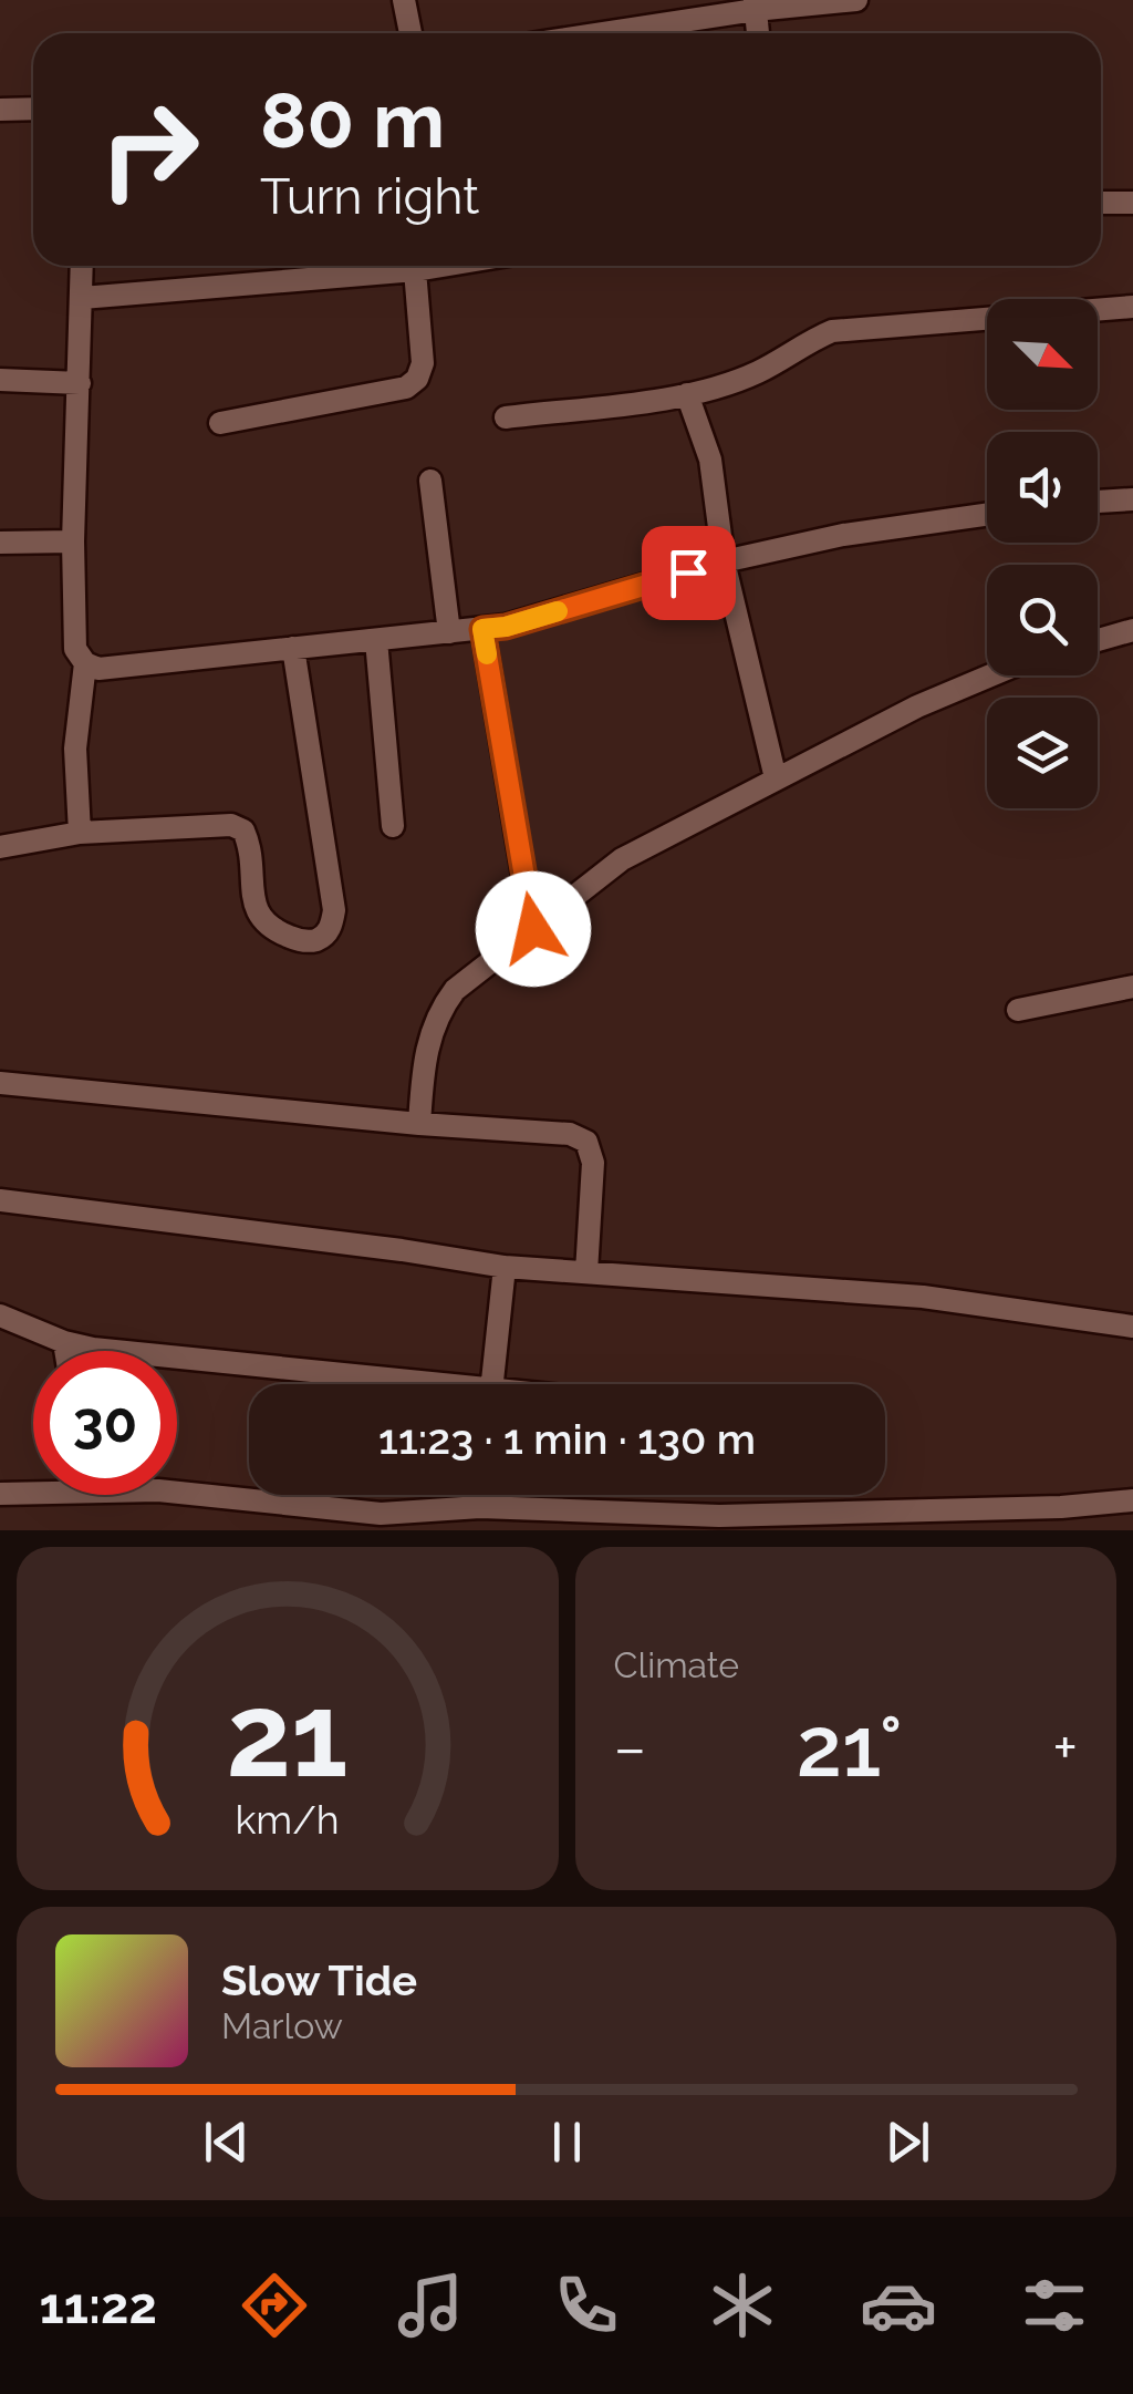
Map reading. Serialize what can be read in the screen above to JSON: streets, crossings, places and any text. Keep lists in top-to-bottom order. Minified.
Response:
{"north":"bottom right","page":{"turn":["80 m","Turn right"],"limit":"30","trip":"11:23 · 1 min · 130 m","tile":"Climate","heat":["−","21°","+"],"song":["Slow Tide","Marlow"],"tabs":"11:22","gauge":["21","km/h"]}}
